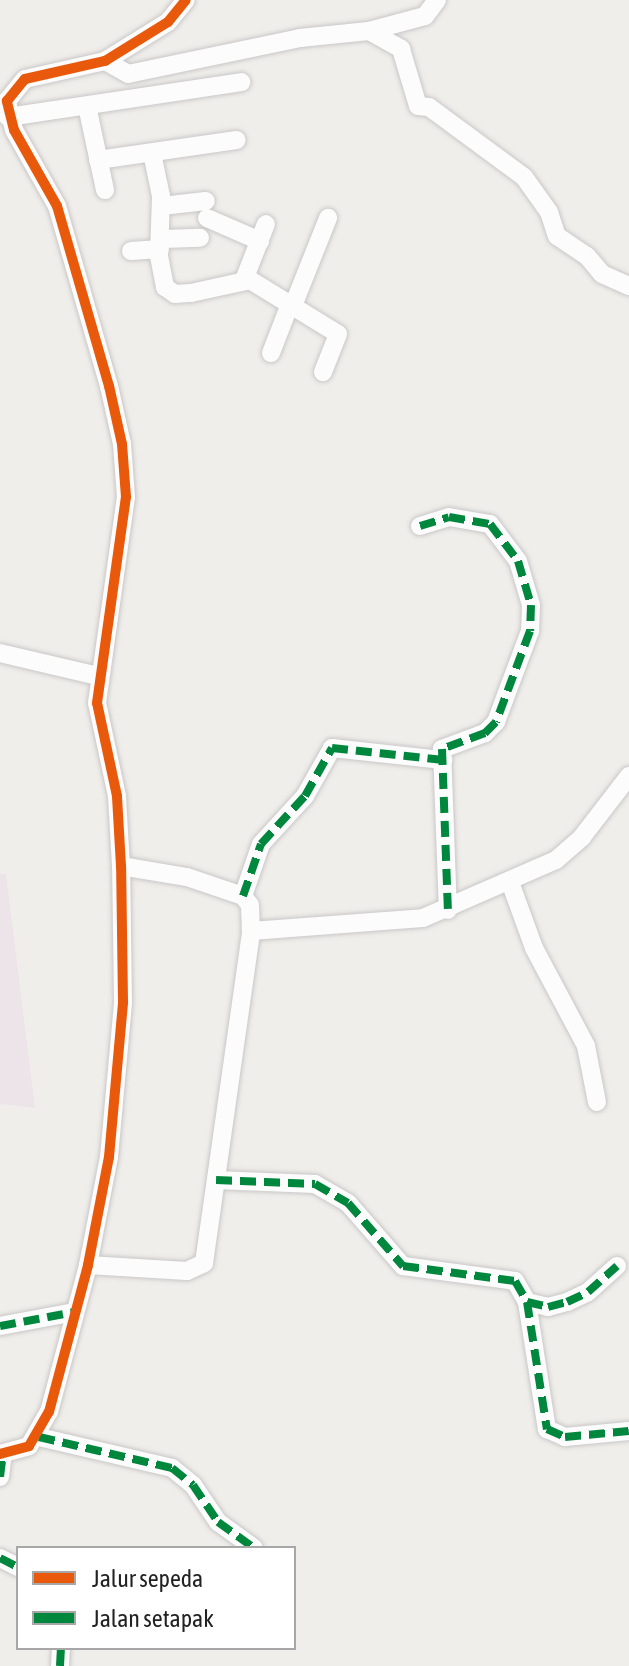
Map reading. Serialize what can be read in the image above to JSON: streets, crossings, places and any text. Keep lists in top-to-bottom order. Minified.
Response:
{"legend":["Jalur sepeda","Jalan setapak"]}
